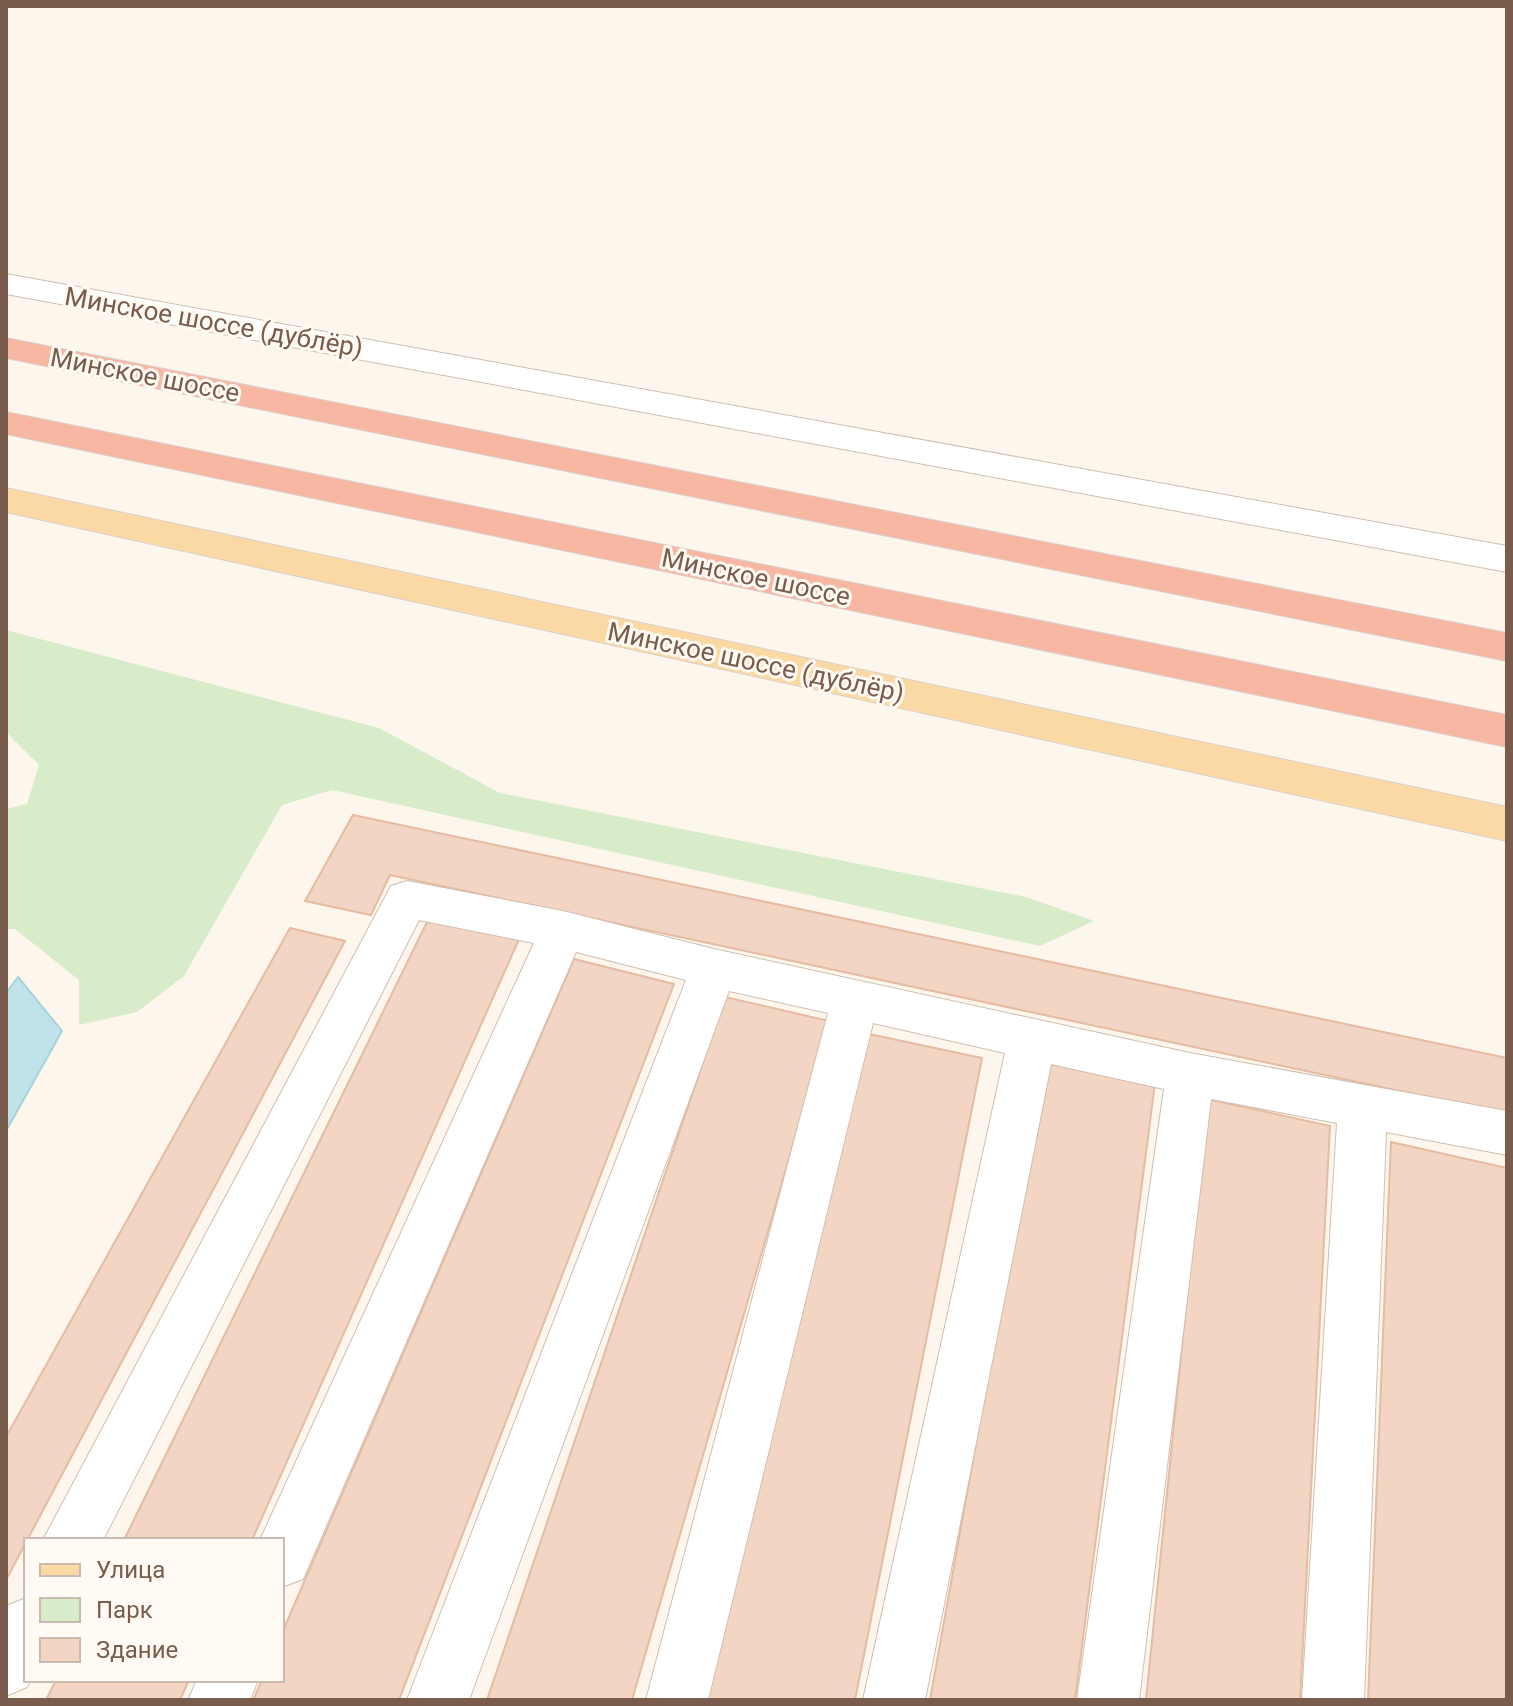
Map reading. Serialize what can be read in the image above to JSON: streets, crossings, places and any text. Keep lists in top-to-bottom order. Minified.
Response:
{"streets":{"highway":["Минское шоссе"],"main road":["Минское шоссе (дублёр)"]},"legend":["Улица","Парк","Здание"]}
